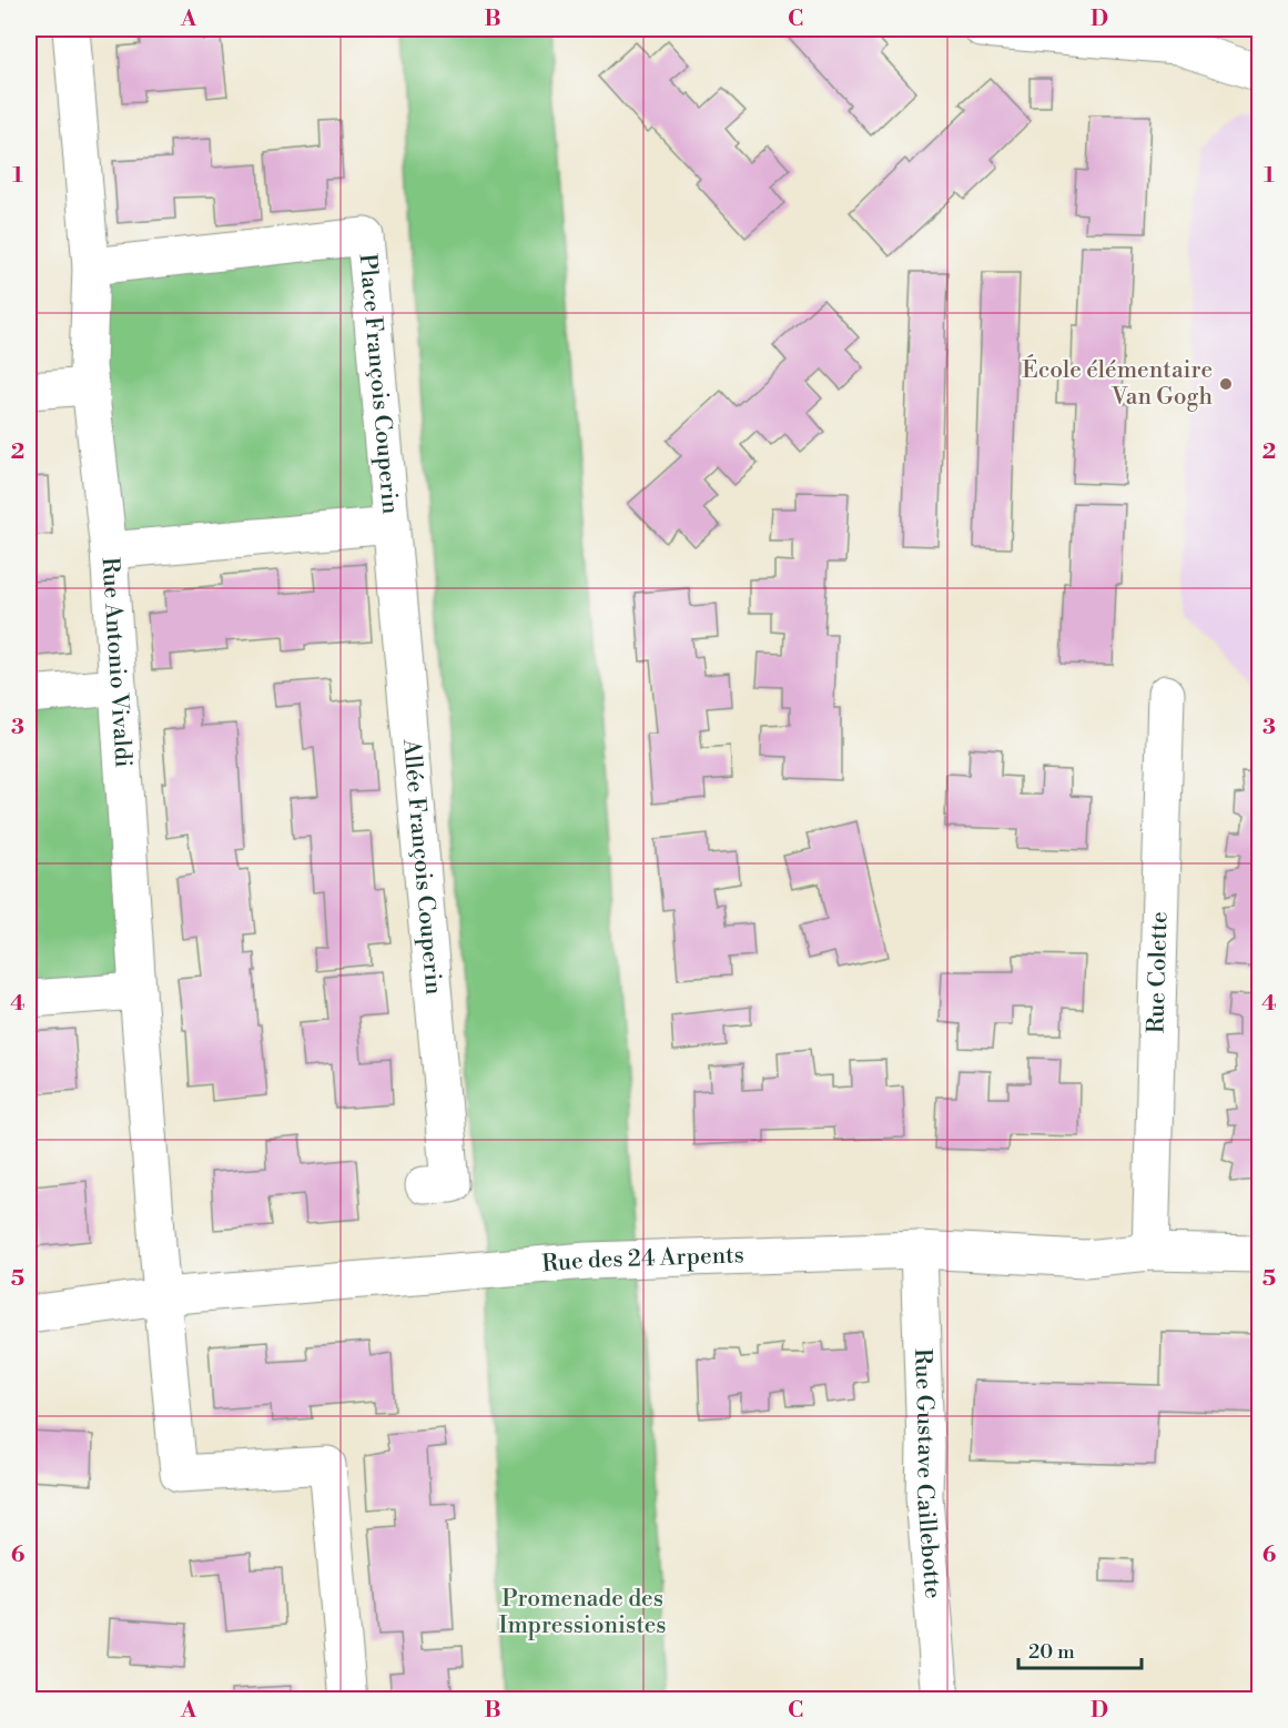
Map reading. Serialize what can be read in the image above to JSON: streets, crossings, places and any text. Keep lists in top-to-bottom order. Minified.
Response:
{"streets":{"street":["Place François Couperin","Rue Antonio Vivaldi","Allée François Couperin","Rue Colette","Rue des 24 Arpents","Rue Gustave Caillebotte"]},"crossings":[["Place François Couperin","Rue Antonio Vivaldi"],["Place François Couperin","Allée François Couperin"],["Rue Antonio Vivaldi","Rue des 24 Arpents"],["Rue Colette","Rue des 24 Arpents"],["Rue des 24 Arpents","Rue Gustave Caillebotte"]],"parks":["Promenade des Impressionistes"],"places":["École élémentaire Van Gogh"],"scale_bar":"20 m","grid":{"columns":["A","B","C","D"],"rows":["1","2","3","4","5","6"]}}
